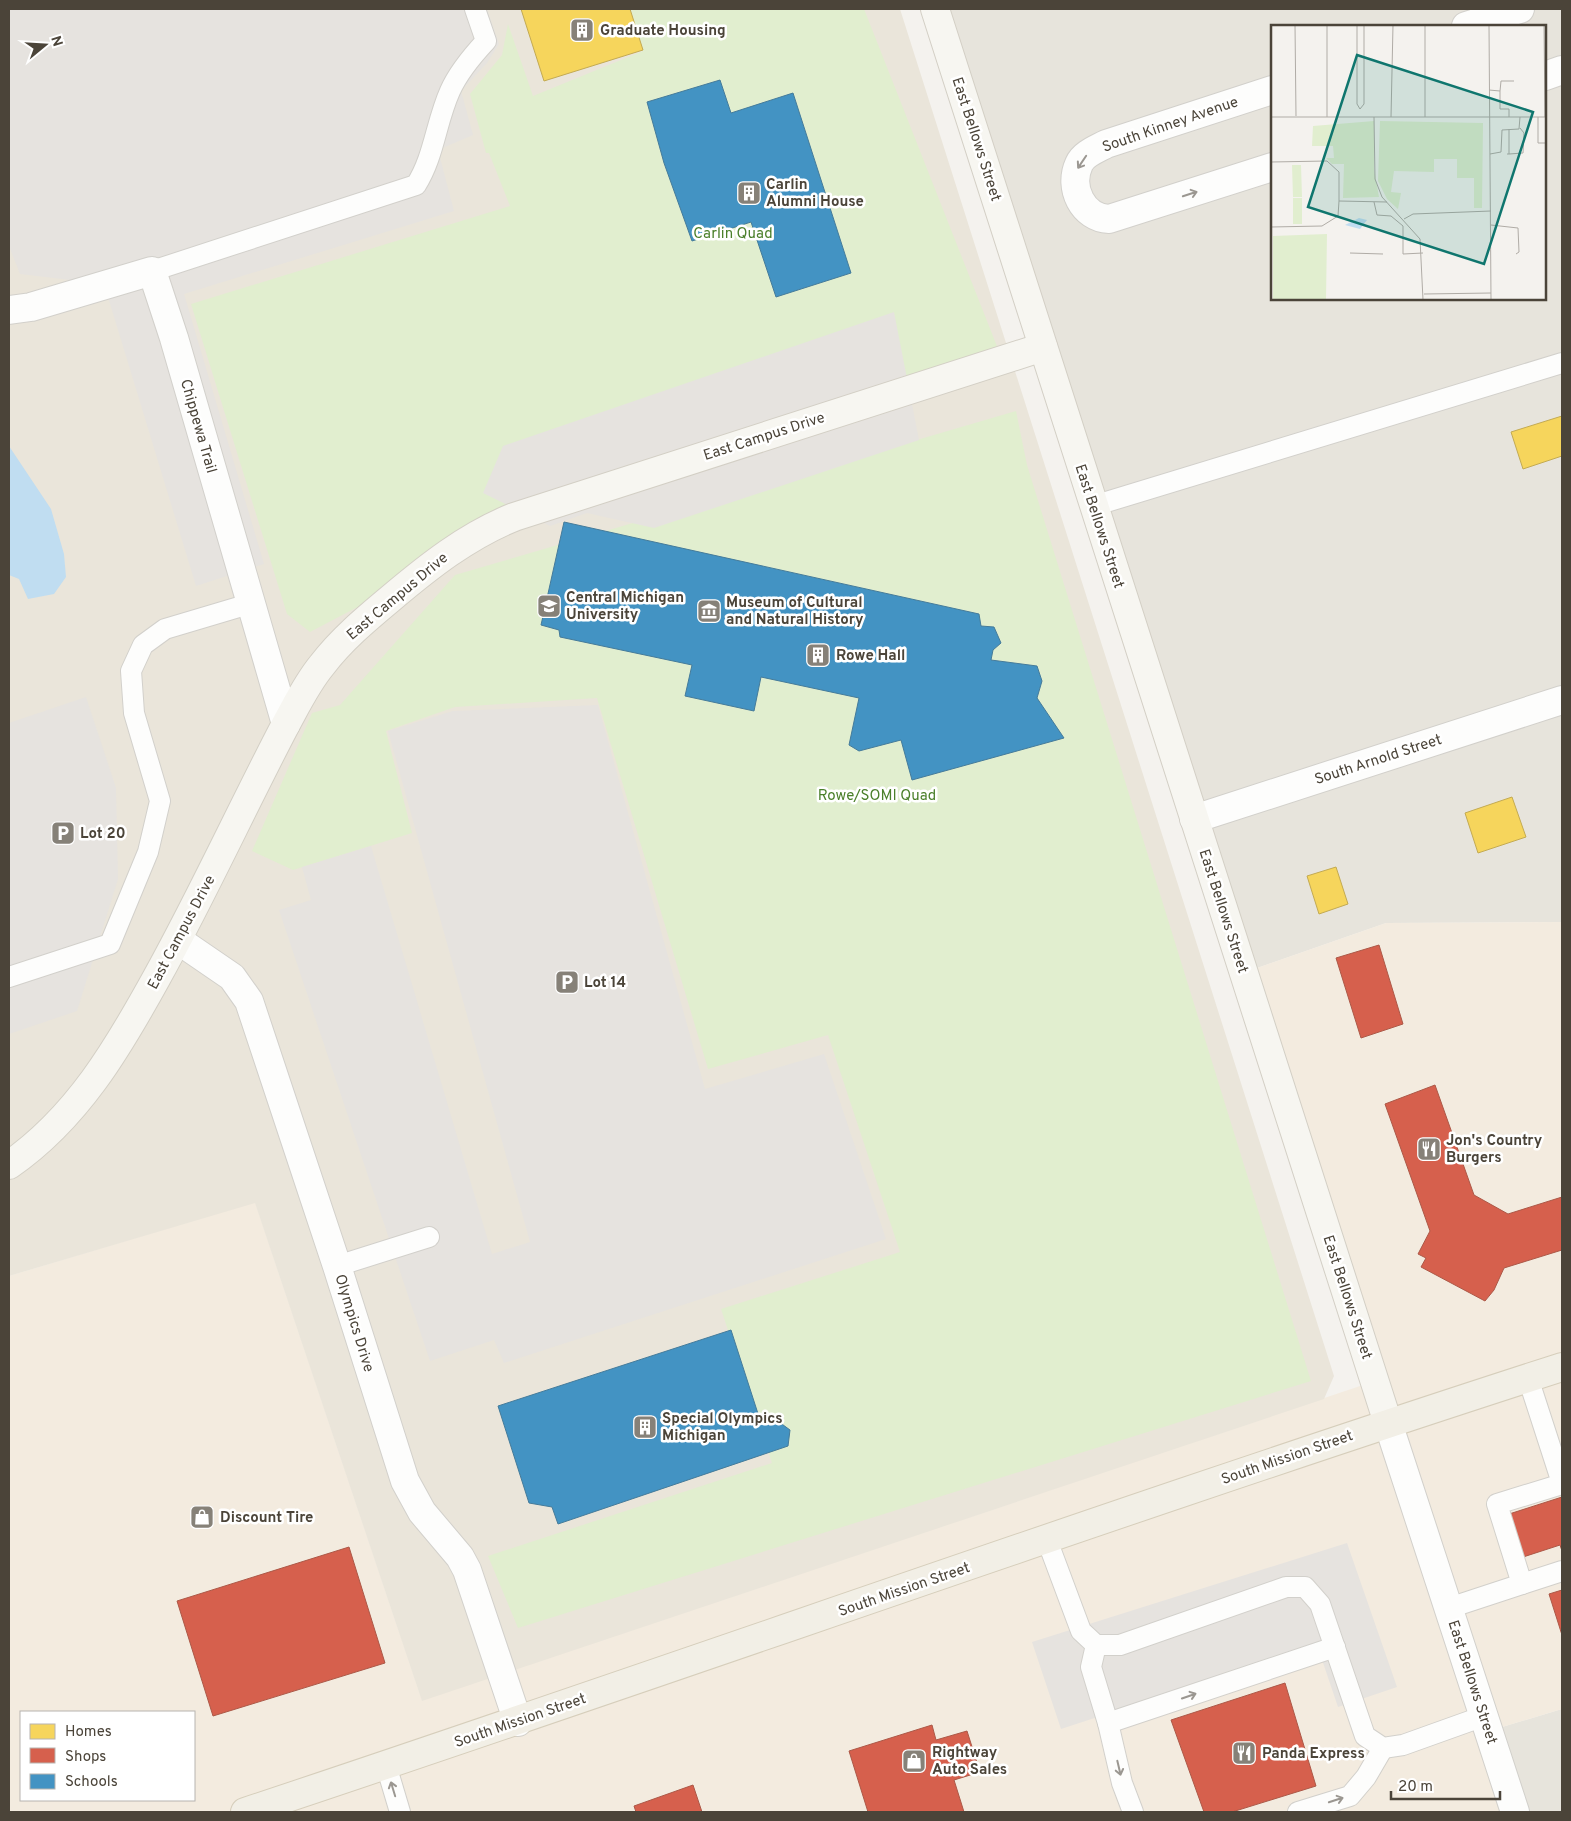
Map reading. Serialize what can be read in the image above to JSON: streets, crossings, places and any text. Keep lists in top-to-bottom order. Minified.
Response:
{"streets":{"main road":["South Mission Street"],"street":["South Kinney Avenue","East Bellows Street","Chippewa Trail","East Campus Drive","South Arnold Street","Olympics Drive"]},"crossings":[["East Bellows Street","East Campus Drive"],["East Bellows Street","South Arnold Street"],["East Bellows Street","South Mission Street"],["Chippewa Trail","East Campus Drive"],["East Campus Drive","Olympics Drive"],["Olympics Drive","South Mission Street"]],"parks":["Carlin Quad","Rowe/SOMI Quad"],"places":{"building":["Graduate Housing","Carlin Alumni House","Rowe Hall","Special Olympics Michigan"],"school or university":["Central Michigan University"],"museum":["Museum of Cultural and Natural History"],"parking":["Lot 20","Lot 14"],"restaurant":["Jon's Country Burgers","Panda Express"],"shop":["Discount Tire","Rightway Auto Sales"]},"legend":["Homes","Shops","Schools"],"scale_bar":"20 m","north":"right"}
